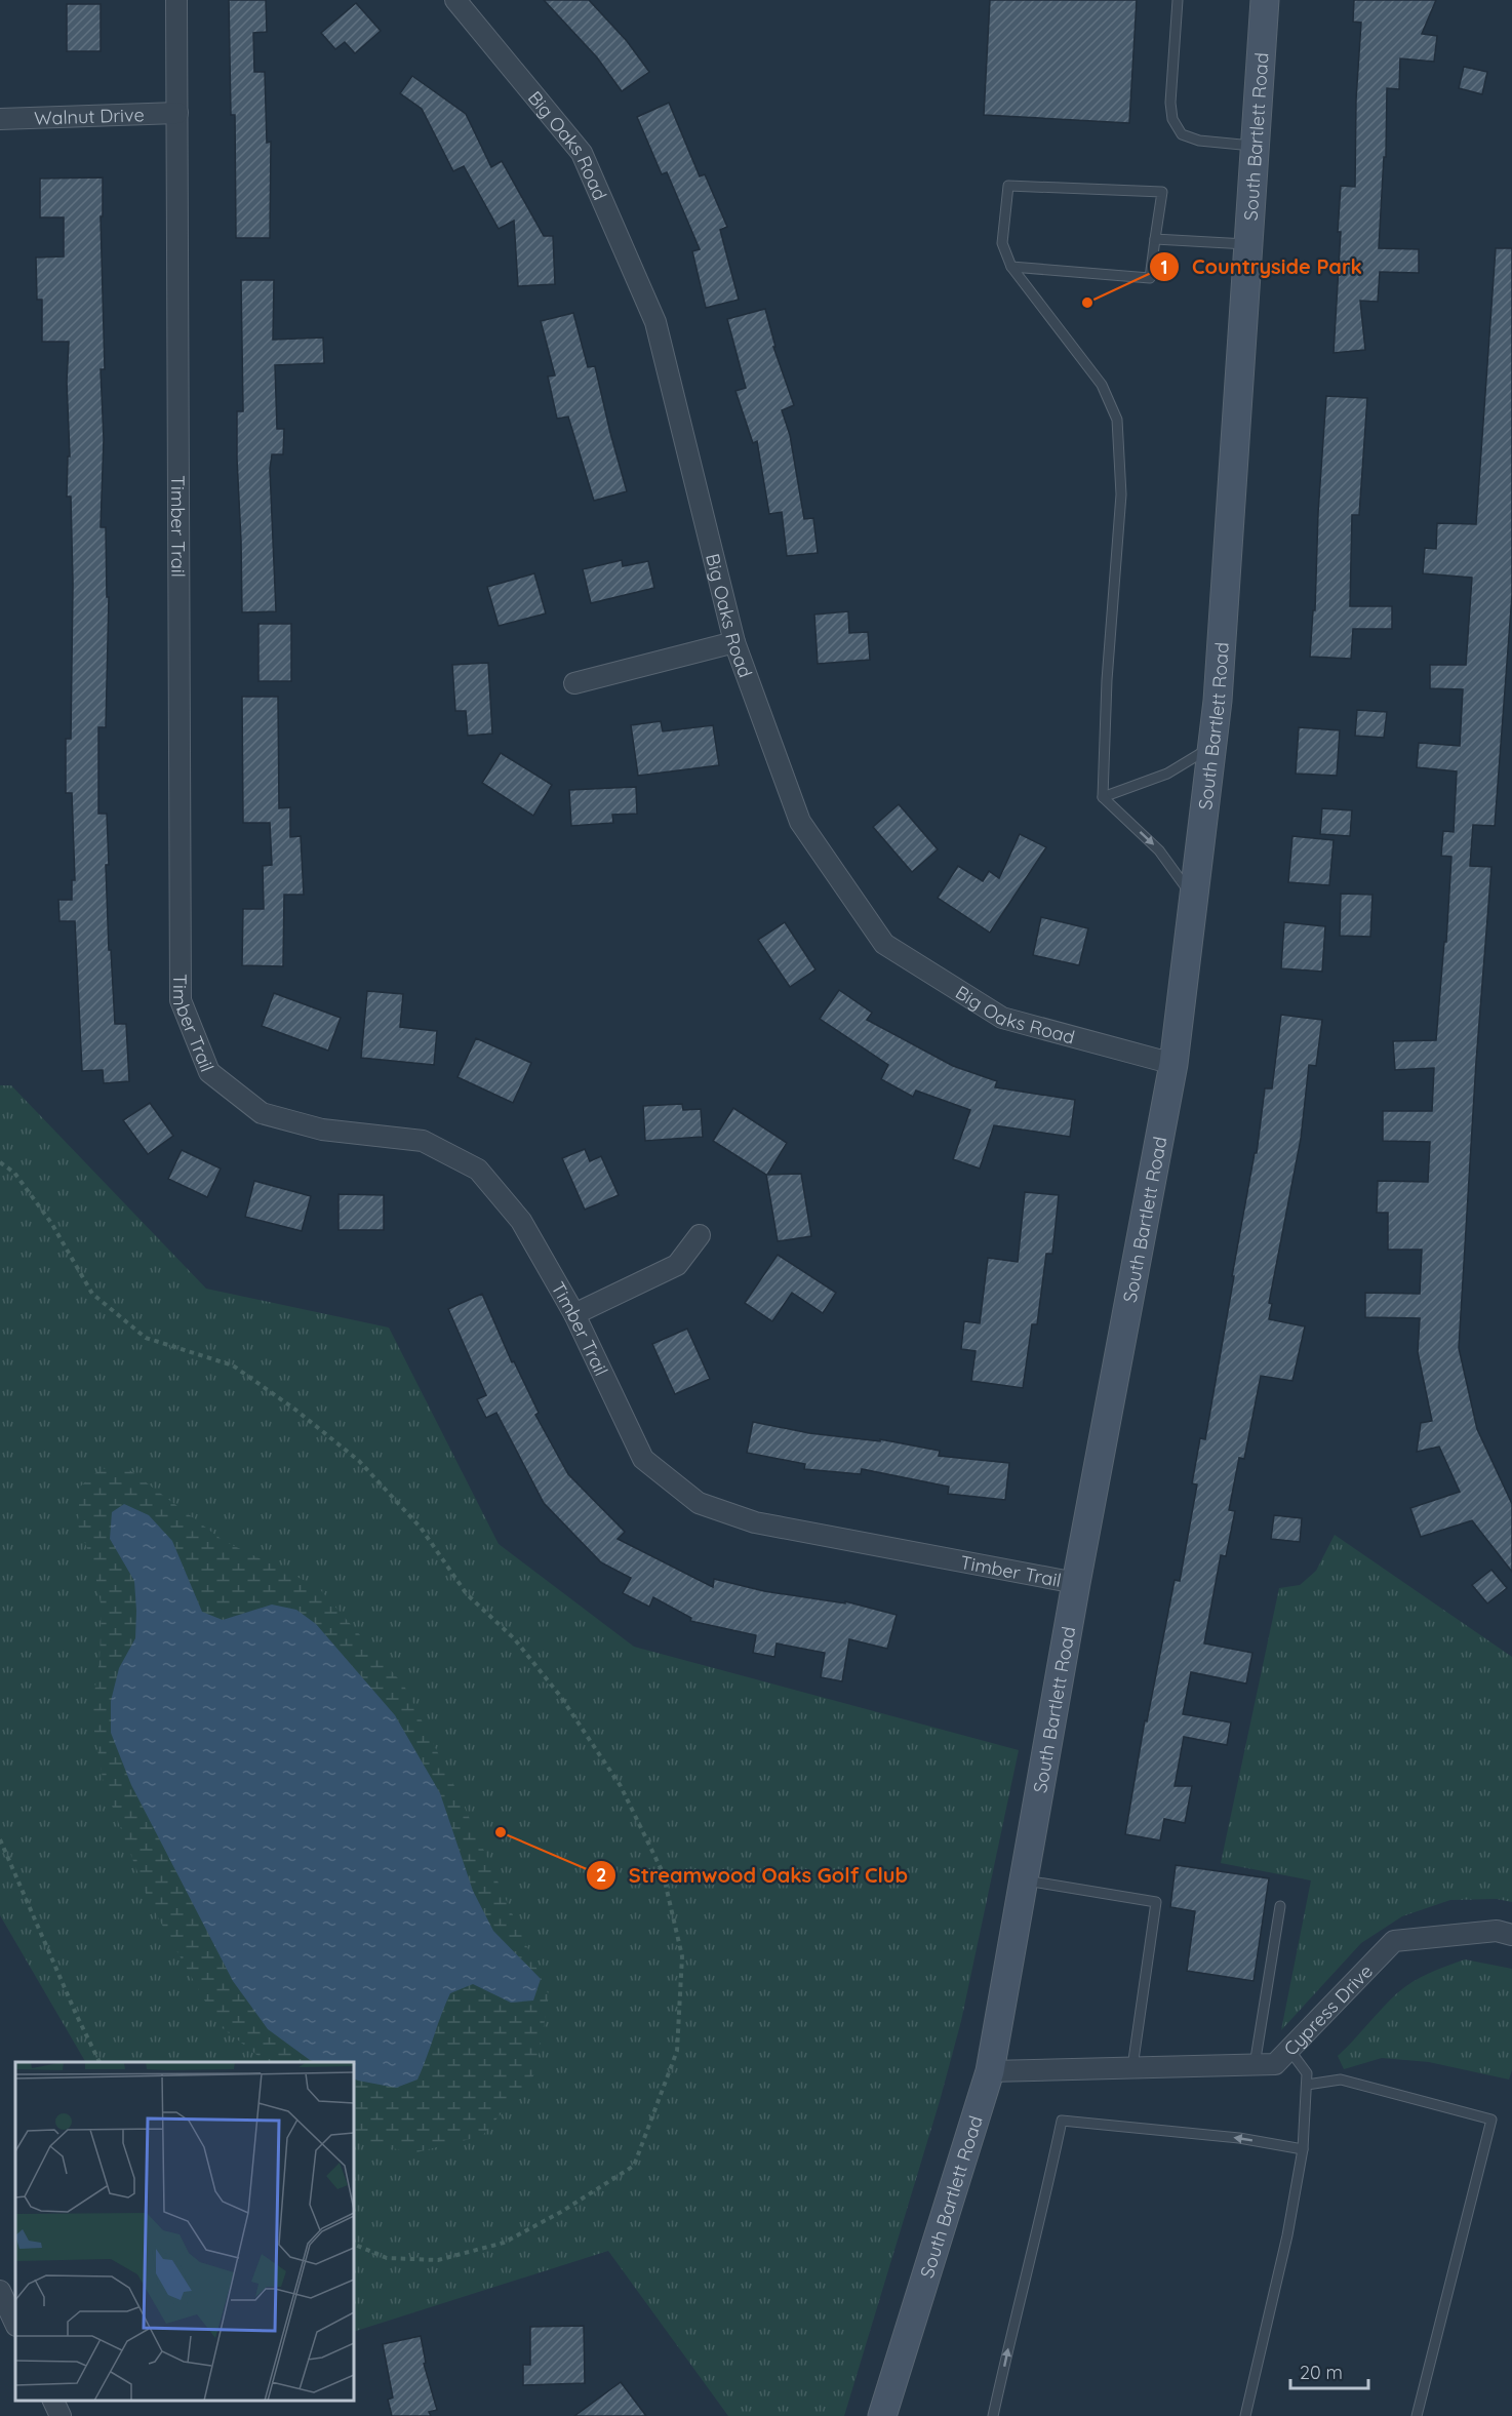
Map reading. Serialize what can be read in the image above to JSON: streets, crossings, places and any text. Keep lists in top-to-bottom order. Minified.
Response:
{"streets":{"main road":["South Bartlett Road"],"street":["Walnut Drive","Big Oaks Road","Timber Trail","Cypress Drive"]},"crossings":[["Walnut Drive","Timber Trail"],["South Bartlett Road","Big Oaks Road"],["South Bartlett Road","Timber Trail"],["South Bartlett Road","Cypress Drive"]],"places":["Countryside Park","Streamwood Oaks Golf Club"],"scale_bar":"20 m"}
